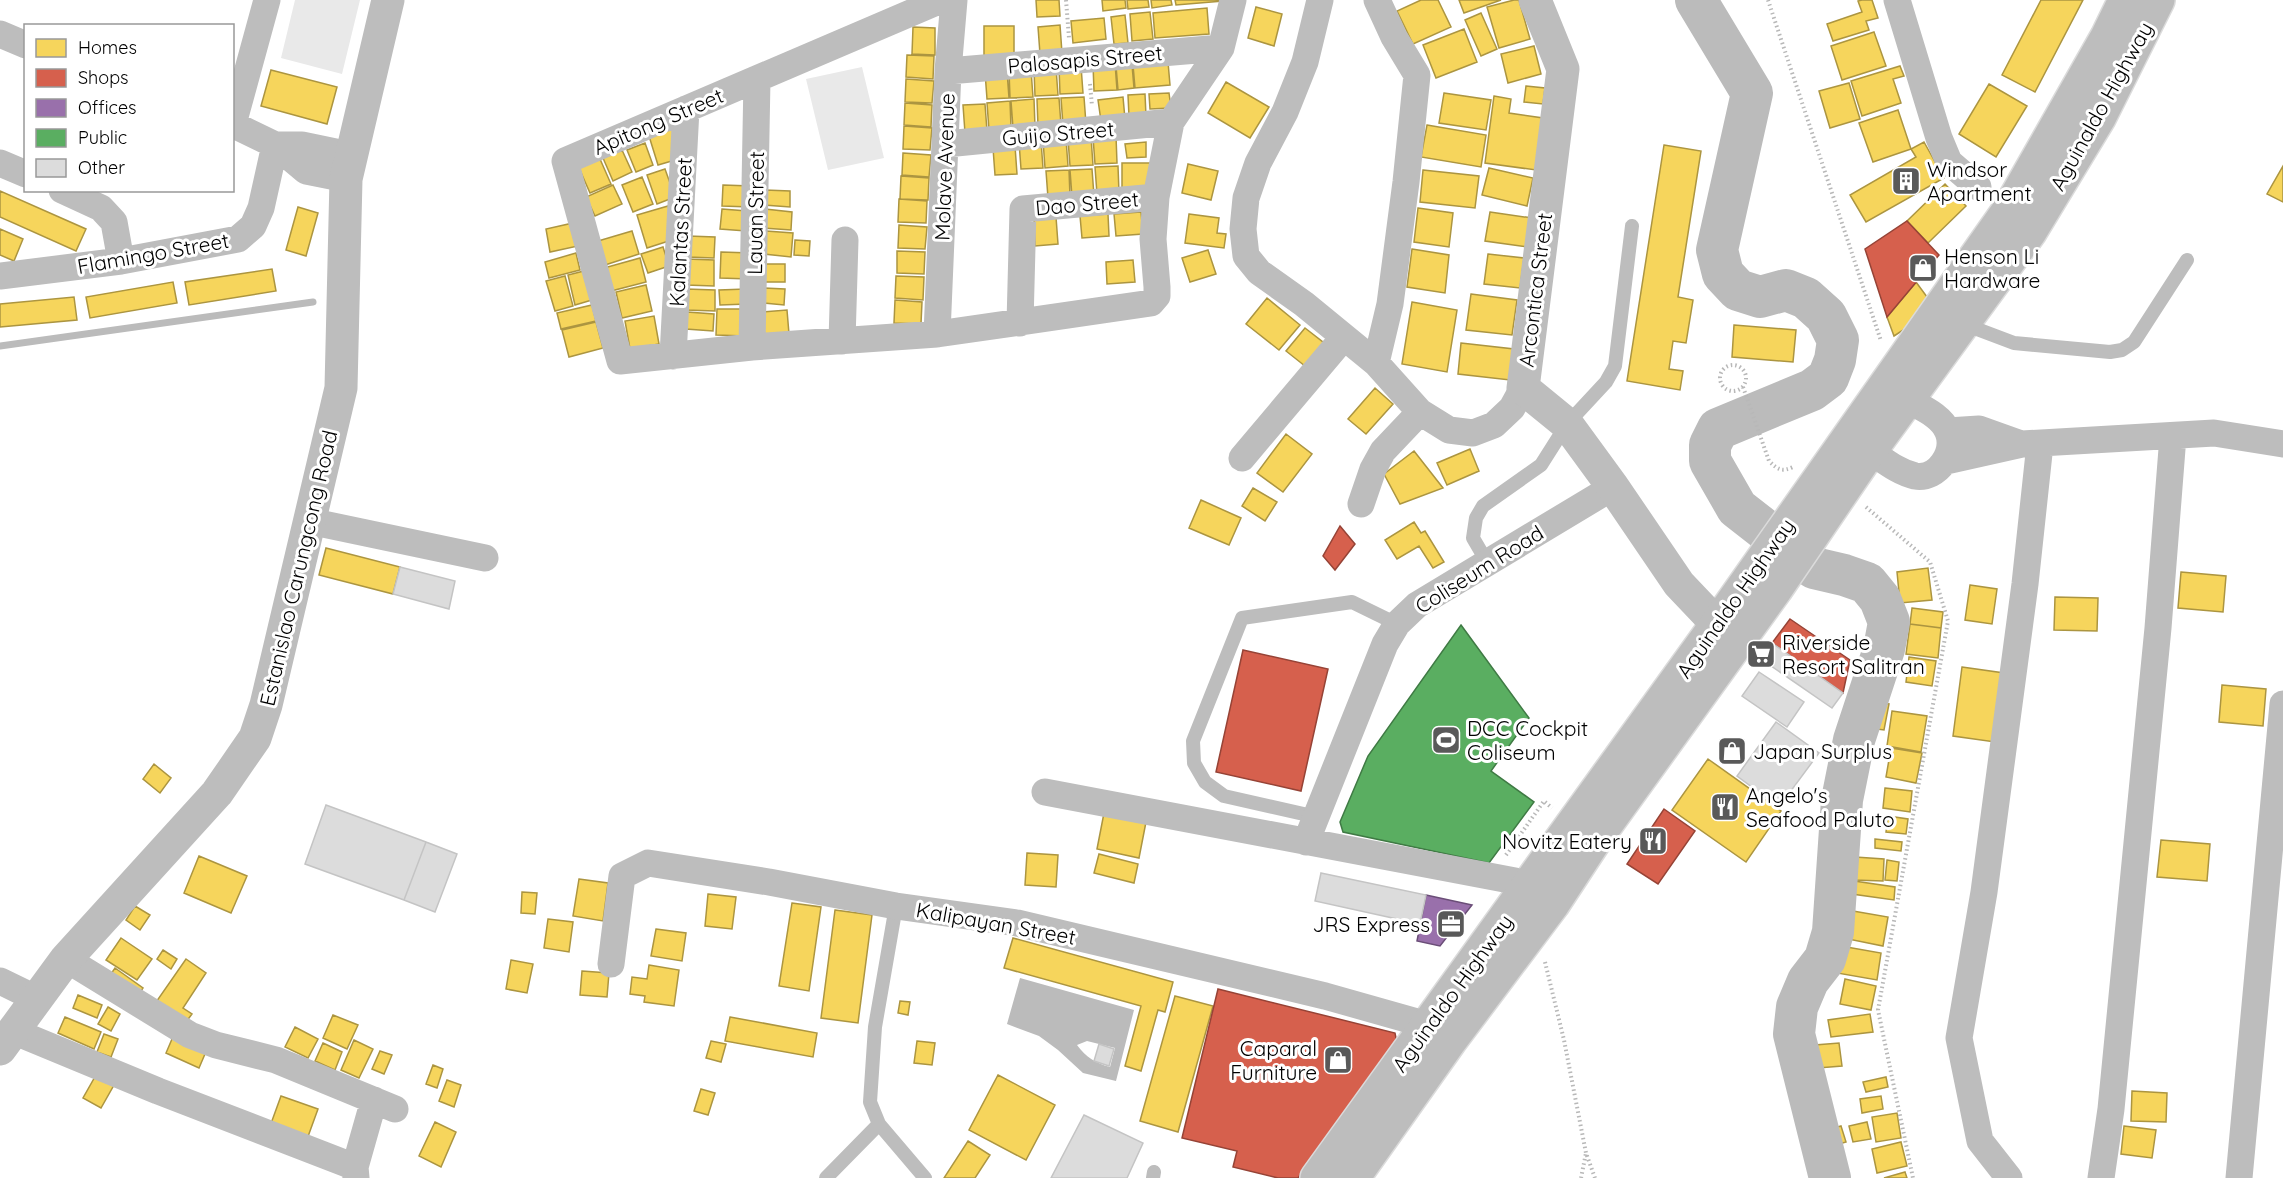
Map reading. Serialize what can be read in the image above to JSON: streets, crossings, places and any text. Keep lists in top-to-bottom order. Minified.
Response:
{"streets":{"main road":["Aguinaldo Highway","Arcontica Street","Estanislao Carungcong Road"],"street":["Palosapis Street","Apitong Street","Guijo Street","Molave Avenue","Dao Street","Lauan Street","Kalantas Street","Flamingo Street","Coliseum Road","Kalipayan Street"]},"crossings":[["Palosapis Street","Molave Avenue"],["Aguinaldo Highway","Arcontica Street"],["Aguinaldo Highway","Kalipayan Street"],["Apitong Street","Lauan Street"],["Apitong Street","Kalantas Street"],["Guijo Street","Molave Avenue"],["Arcontica Street","Coliseum Road"]],"places":{"building":["Windsor Apartment"],"shop":["Henson Li Hardware","Japan Surplus","Caparal Furniture"],"supermarket":["Riverside Resort Salitran"],"sports":["DCC Cockpit Coliseum"],"restaurant":["Angelo's Seafood Paluto","Novitz Eatery"],"office":["JRS Express"]},"legend":["Homes","Shops","Offices","Public","Other"]}
